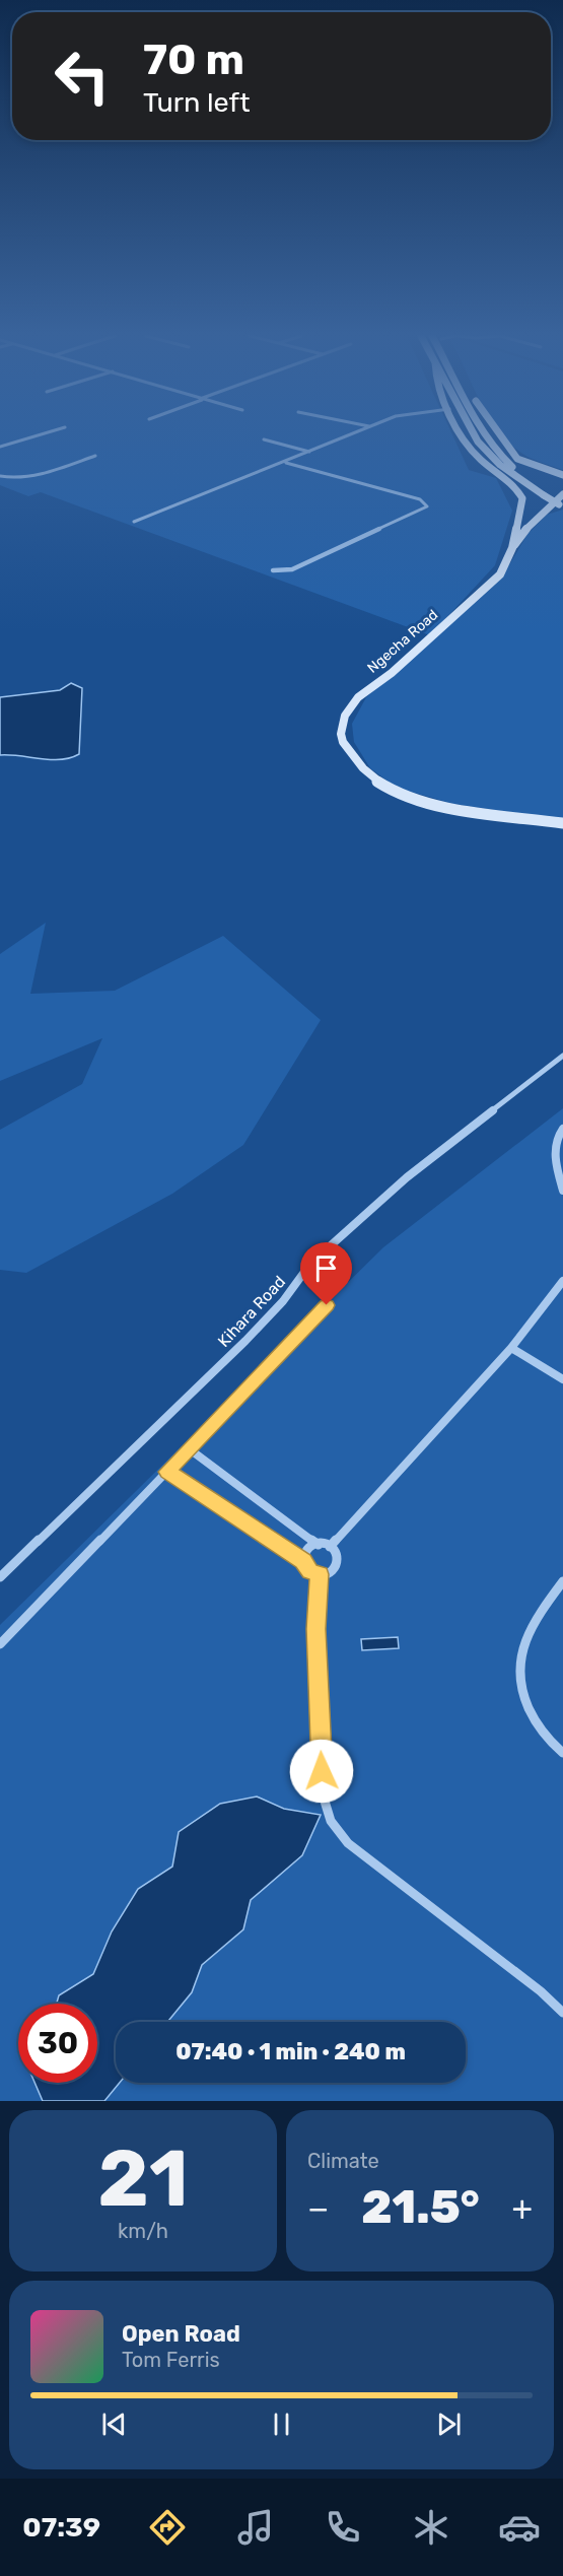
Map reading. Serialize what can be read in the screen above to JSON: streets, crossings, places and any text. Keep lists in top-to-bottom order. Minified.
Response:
{"streets":{"street":["Ngecha Road","Kihara Road"]},"page":{"turn":["70 m","Turn left"],"limit":"30","trip":"07:40 · 1 min · 240 m","tile":[["21","km/h"],"Climate"],"heat":["−","21.5°","+"],"song":["Open Road","Tom Ferris"],"tabs":"07:39"}}
